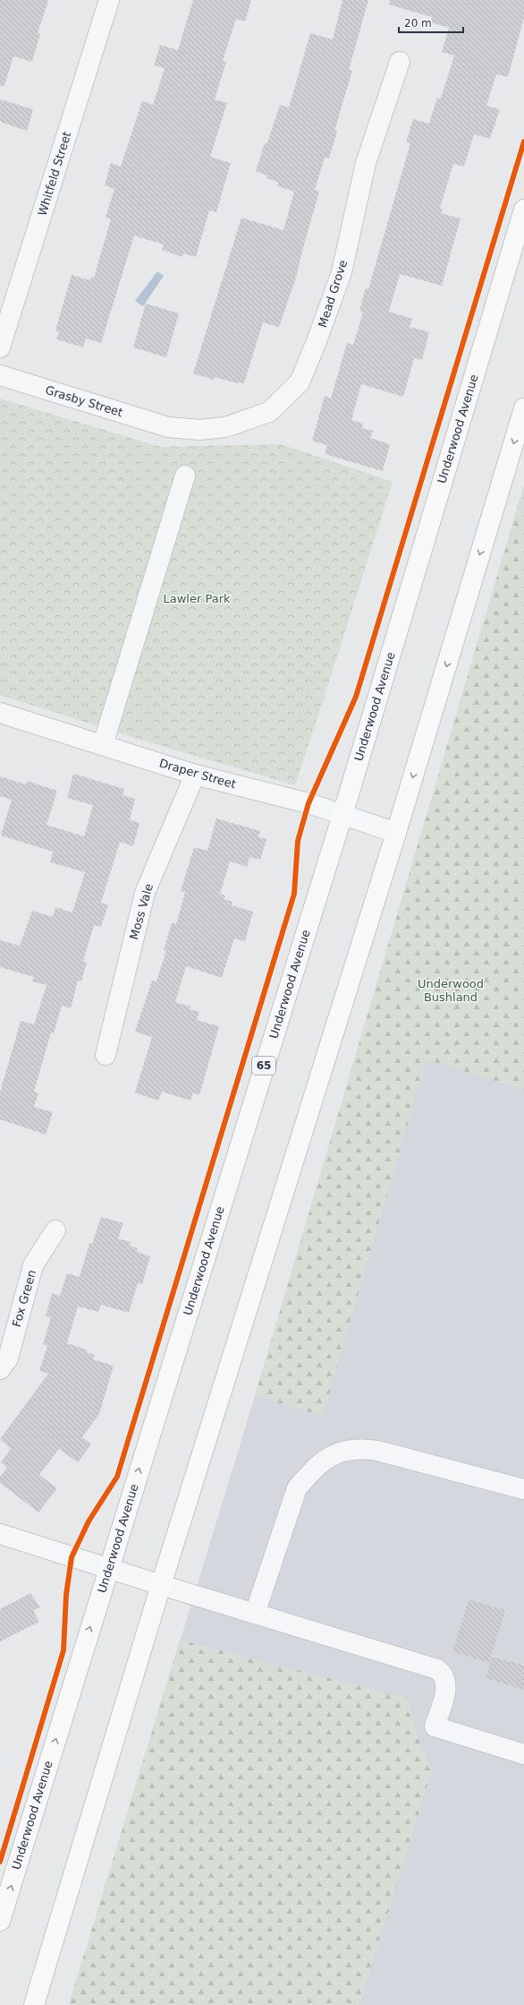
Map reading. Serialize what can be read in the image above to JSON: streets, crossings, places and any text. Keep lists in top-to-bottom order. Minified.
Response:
{"streets":{"main road":["Underwood Avenue","65"],"street":["Whitfeld Street","Mead Grove","Grasby Street","Draper Street","Moss Vale","Fox Green"]},"crossings":[["Mead Grove","Grasby Street"],["Underwood Avenue","Draper Street"],["Draper Street","Moss Vale"]],"parks":["Lawler Park","Underwood Bushland"],"scale_bar":"20 m"}
